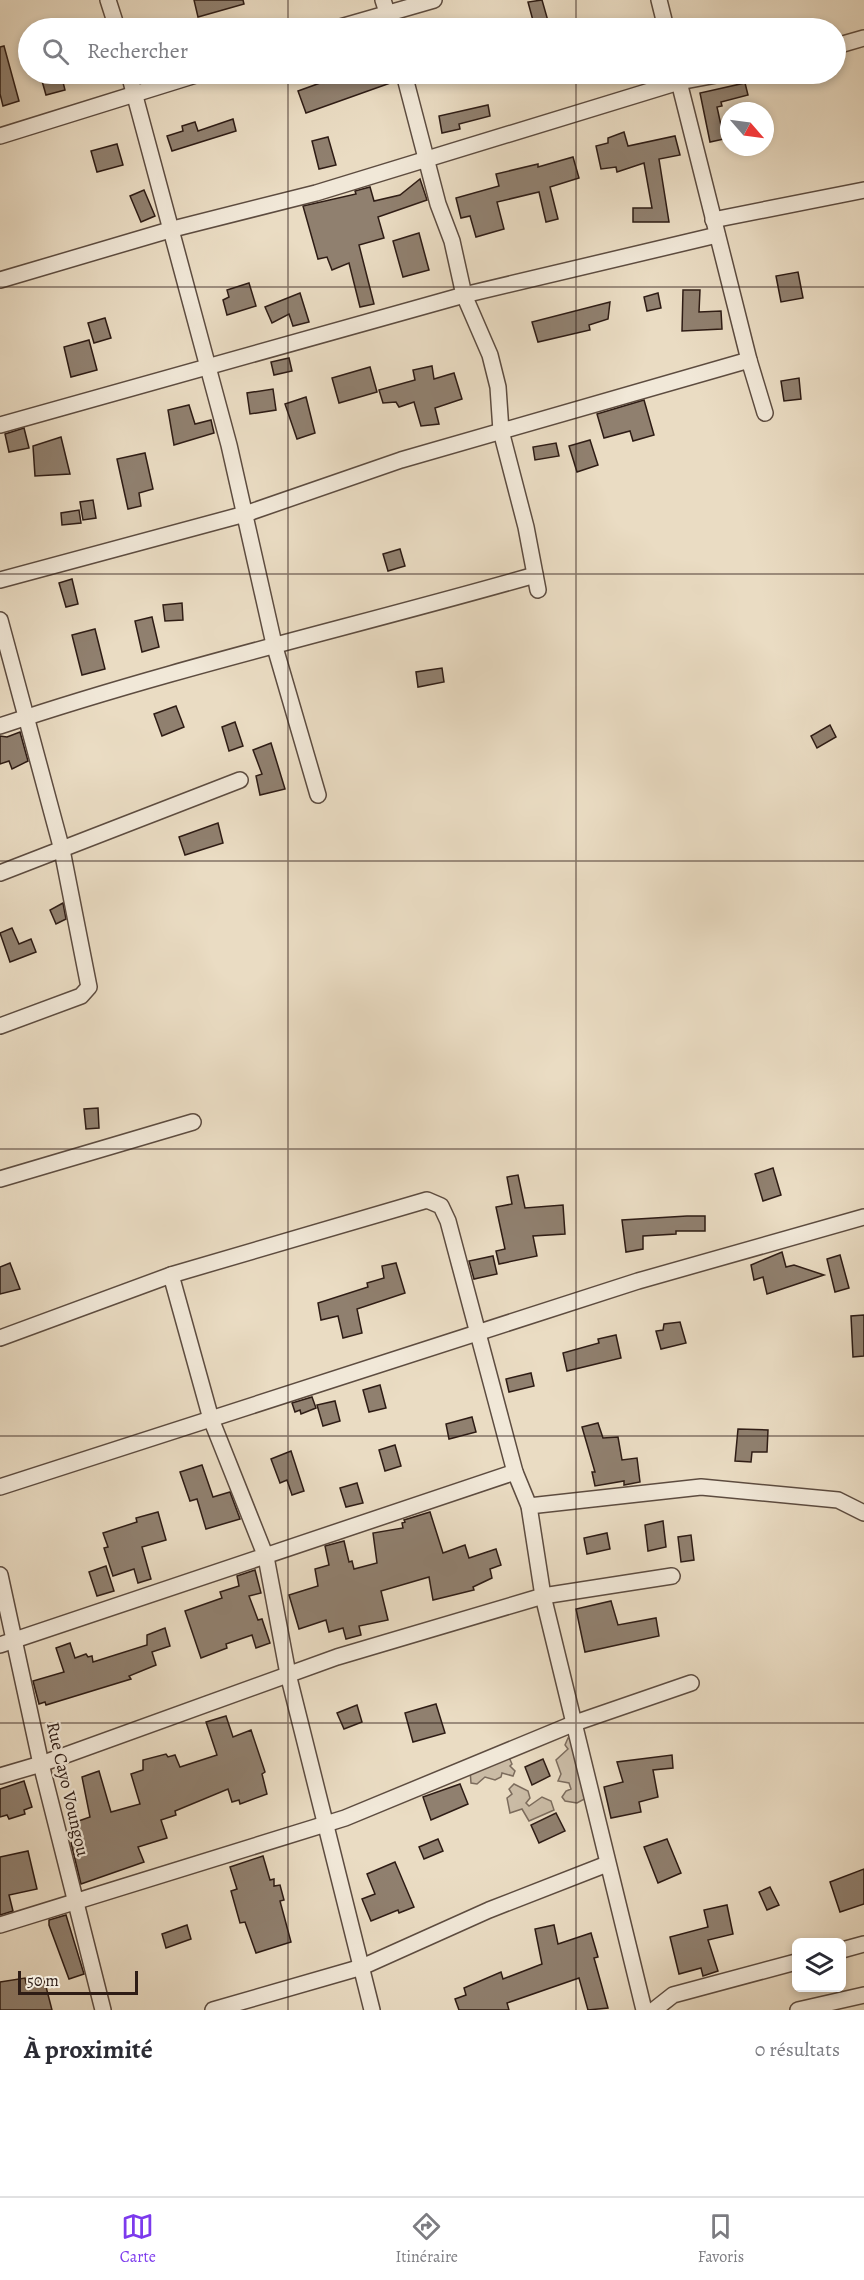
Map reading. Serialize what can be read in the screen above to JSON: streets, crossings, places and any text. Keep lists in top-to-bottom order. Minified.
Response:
{"streets":{"street":["Rue Cayo Voungou"]},"scale_bar":"50 m","north":"bottom right","page":{"search":"Rechercher","scale":"50 m","heading":["À proximité","0 résultats"],"nav":["Carte","Itinéraire","Favoris"]}}
